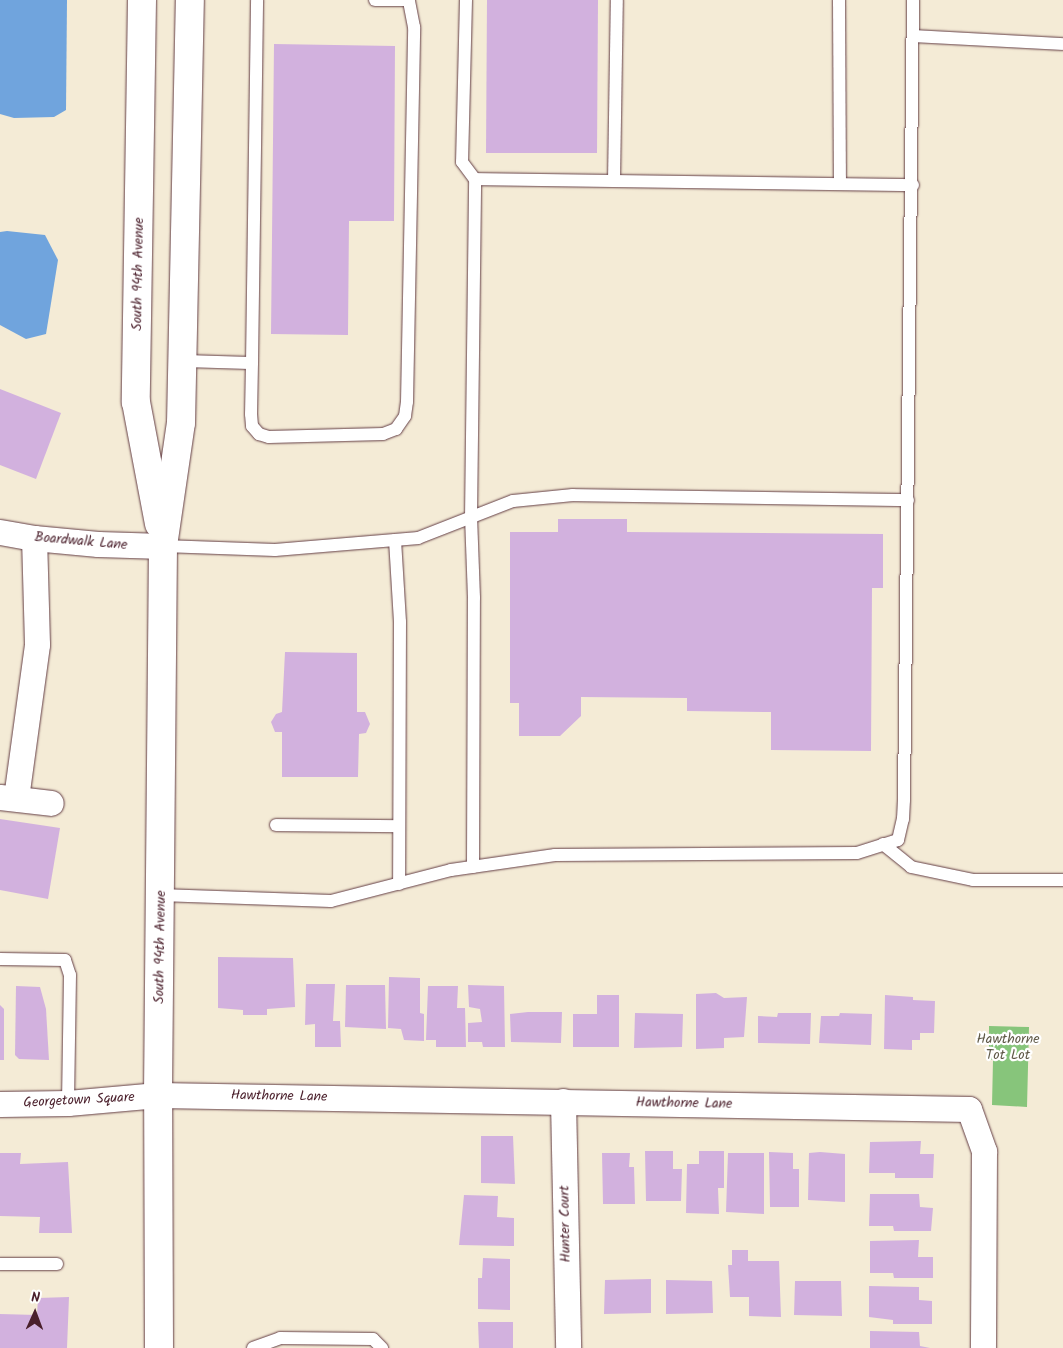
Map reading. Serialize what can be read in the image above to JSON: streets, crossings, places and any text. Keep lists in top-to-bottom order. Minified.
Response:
{"streets":{"street":["South 94th Avenue","Boardwalk Lane","Hawthorne Lane","Georgetown Square","Hunter Court"]},"crossings":[["South 94th Avenue","Boardwalk Lane"],["South 94th Avenue","Hawthorne Lane"],["South 94th Avenue","Georgetown Square"],["Hawthorne Lane","Georgetown Square"],["Hawthorne Lane","Hunter Court"]],"parks":["Hawthorne Tot Lot"],"north":"top"}
